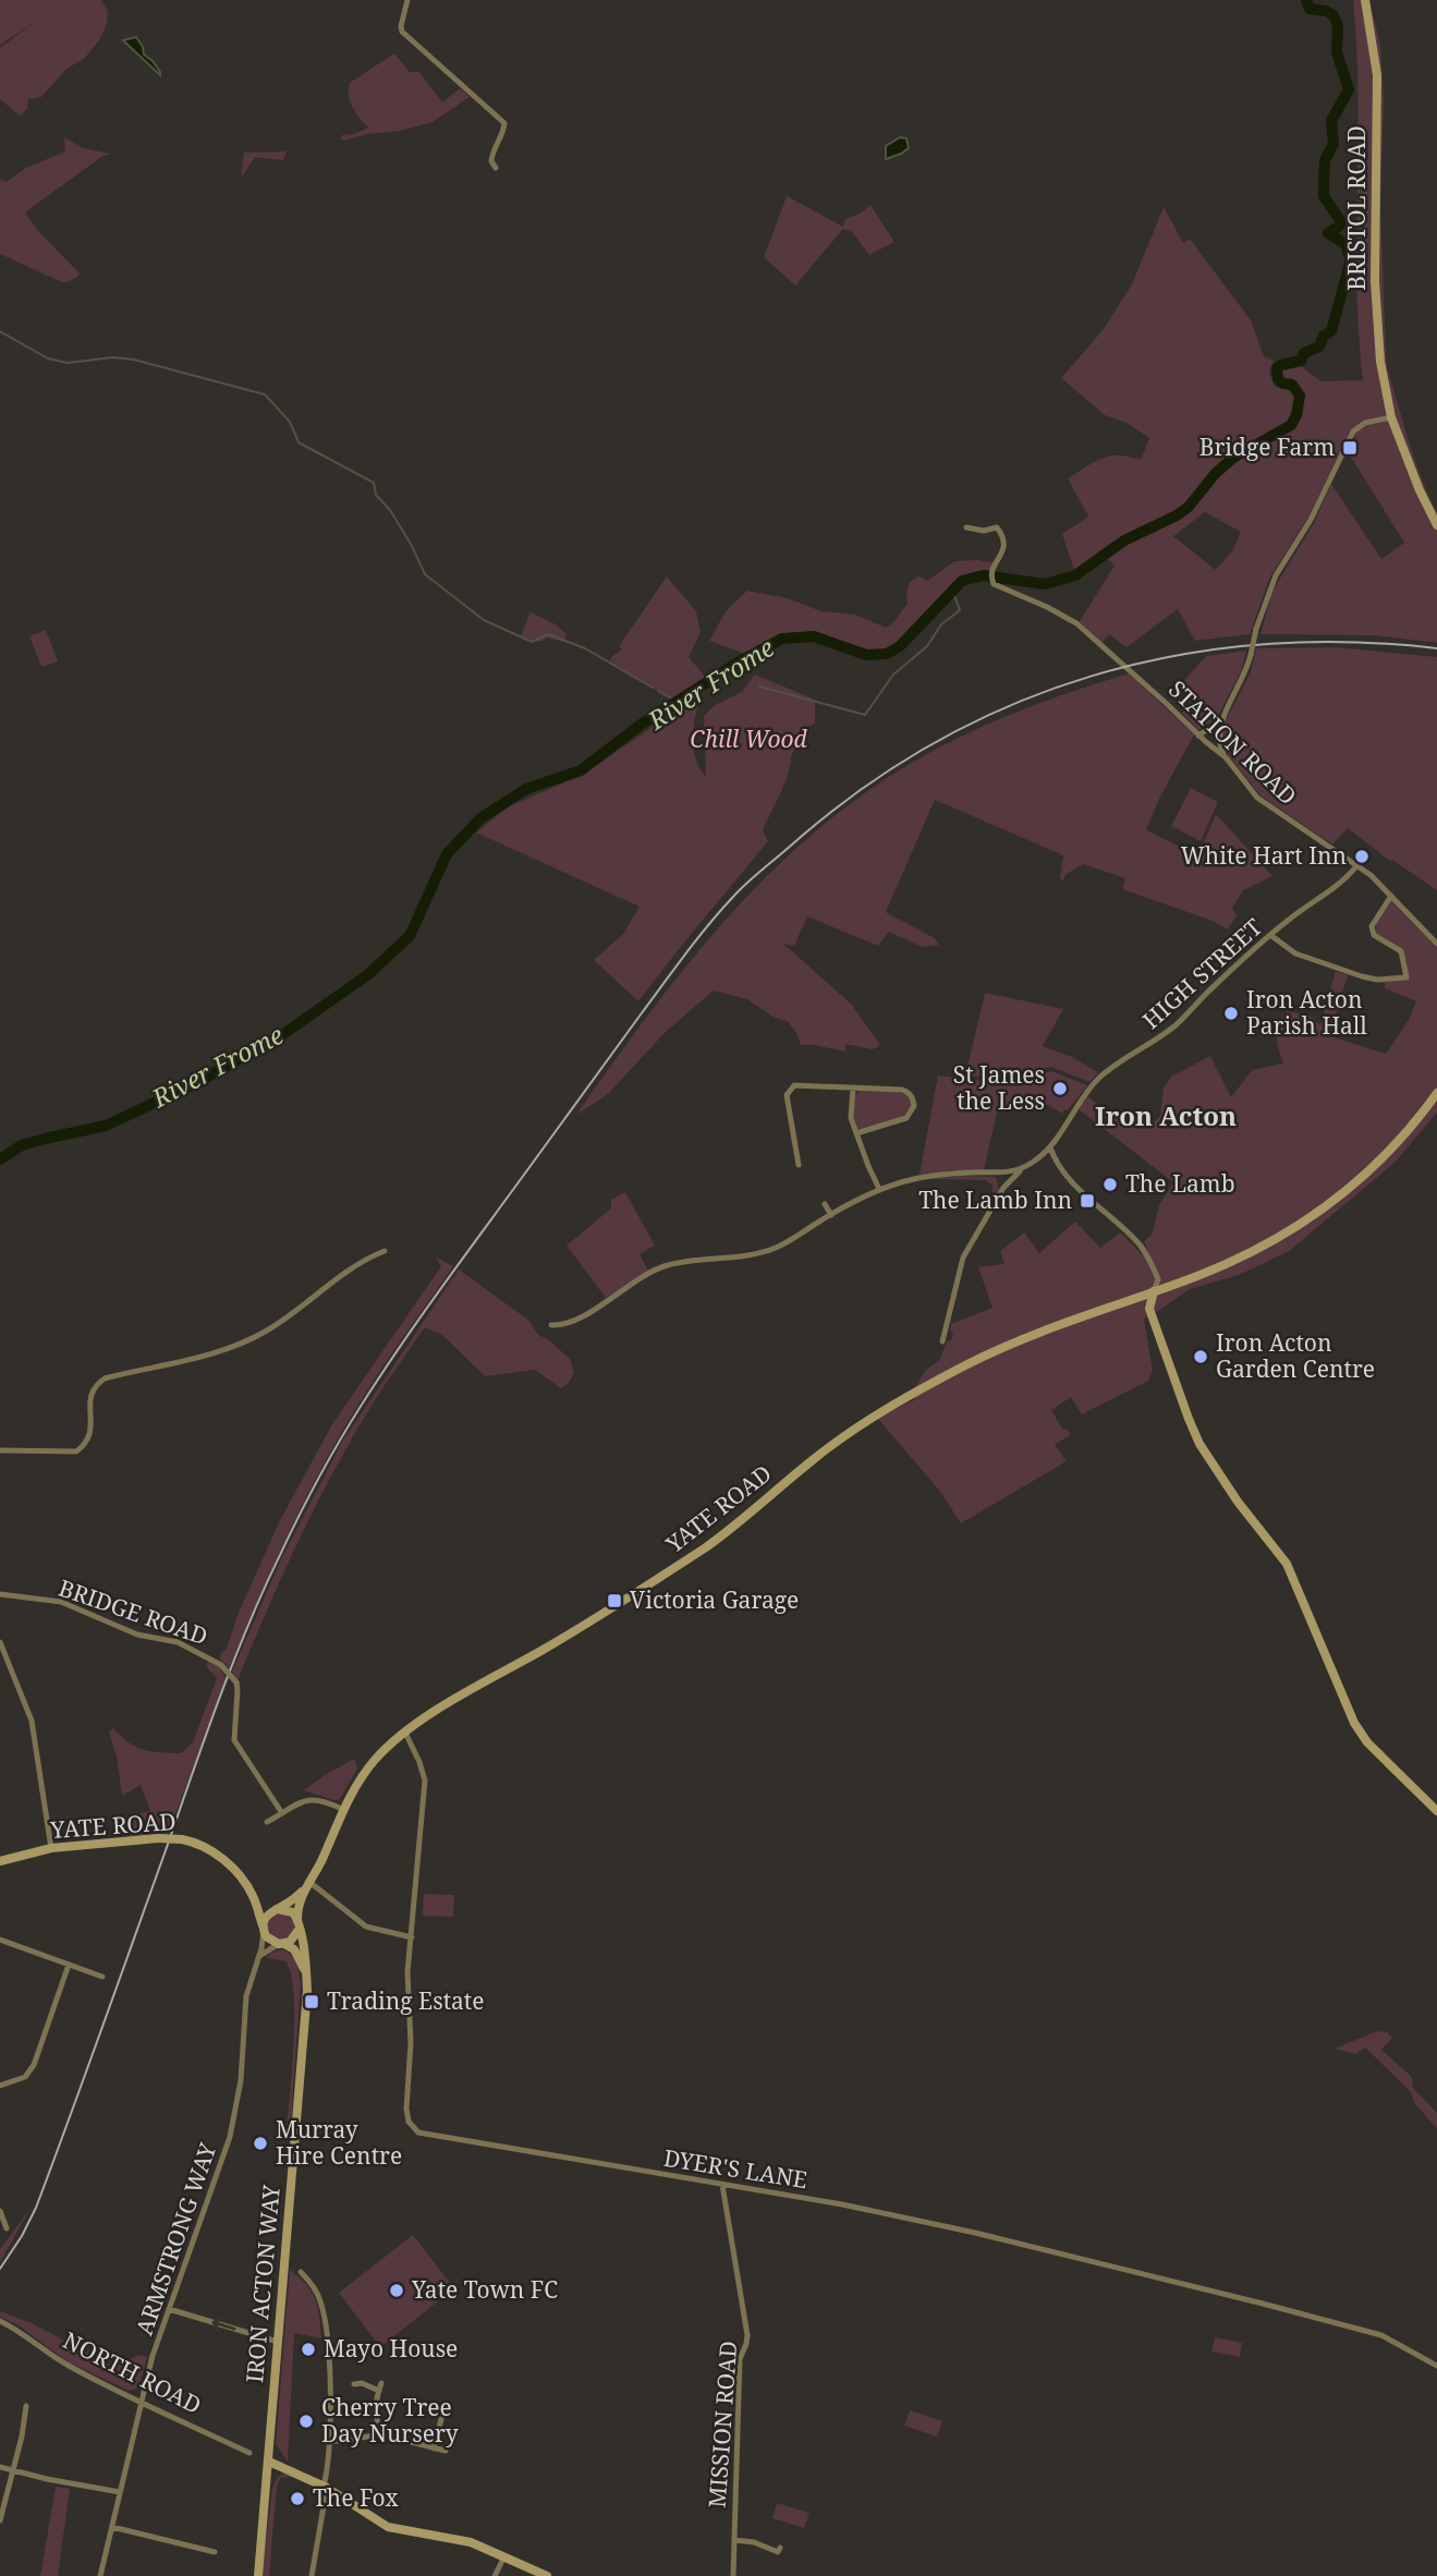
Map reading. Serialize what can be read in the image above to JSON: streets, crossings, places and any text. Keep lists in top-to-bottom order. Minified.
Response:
{"streets":{"main road":["BRISTOL ROAD","YATE ROAD","IRON ACTON WAY"],"street":["STATION ROAD","HIGH STREET","BRIDGE ROAD","DYER'S LANE","ARMSTRONG WAY","NORTH ROAD","MISSION ROAD"]},"crossings":[["STATION ROAD","HIGH STREET"],["YATE ROAD","DYER'S LANE"],["YATE ROAD","ARMSTRONG WAY"],["YATE ROAD","IRON ACTON WAY"],["DYER'S LANE","MISSION ROAD"],["ARMSTRONG WAY","IRON ACTON WAY"],["ARMSTRONG WAY","NORTH ROAD"]],"districts":["Iron Acton"],"water":["River Frome"],"parks":["Chill Wood"],"places":{"transit":["Bridge Farm","The Lamb Inn","Victoria Garage","Trading Estate"],"other":["White Hart Inn","Iron Acton Parish Hall","St James the Less","The Lamb","Iron Acton Garden Centre","Murray Hire Centre","Yate Town FC","Mayo House","Cherry Tree Day Nursery","The Fox"]}}
